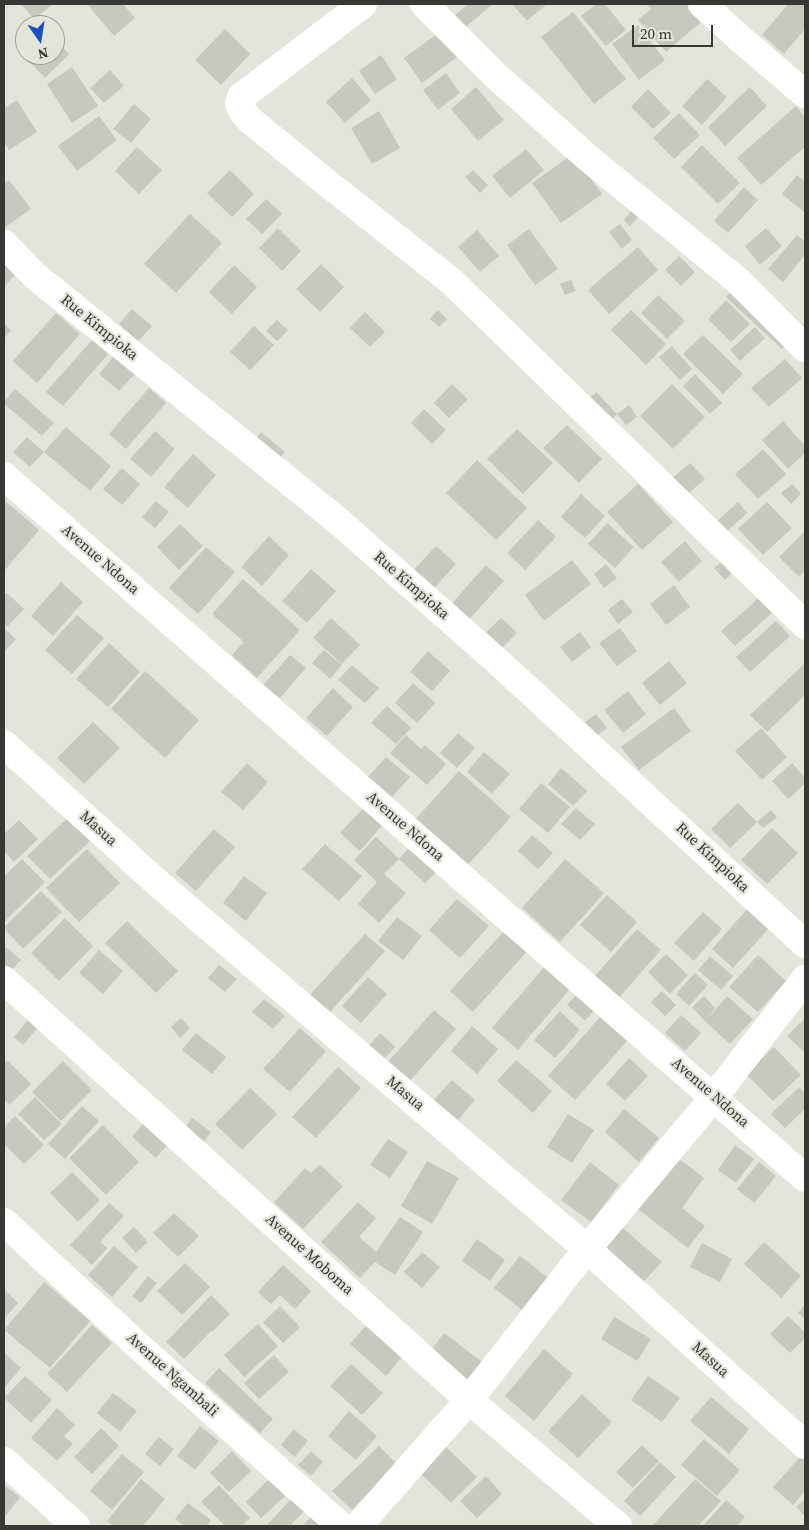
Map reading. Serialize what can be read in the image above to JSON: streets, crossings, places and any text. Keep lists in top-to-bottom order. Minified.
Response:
{"streets":{"street":["Rue Kimpioka","Avenue Ndona","Masua","Avenue Moboma","Avenue Ngambali"]},"scale_bar":"20 m","north":"bottom"}
